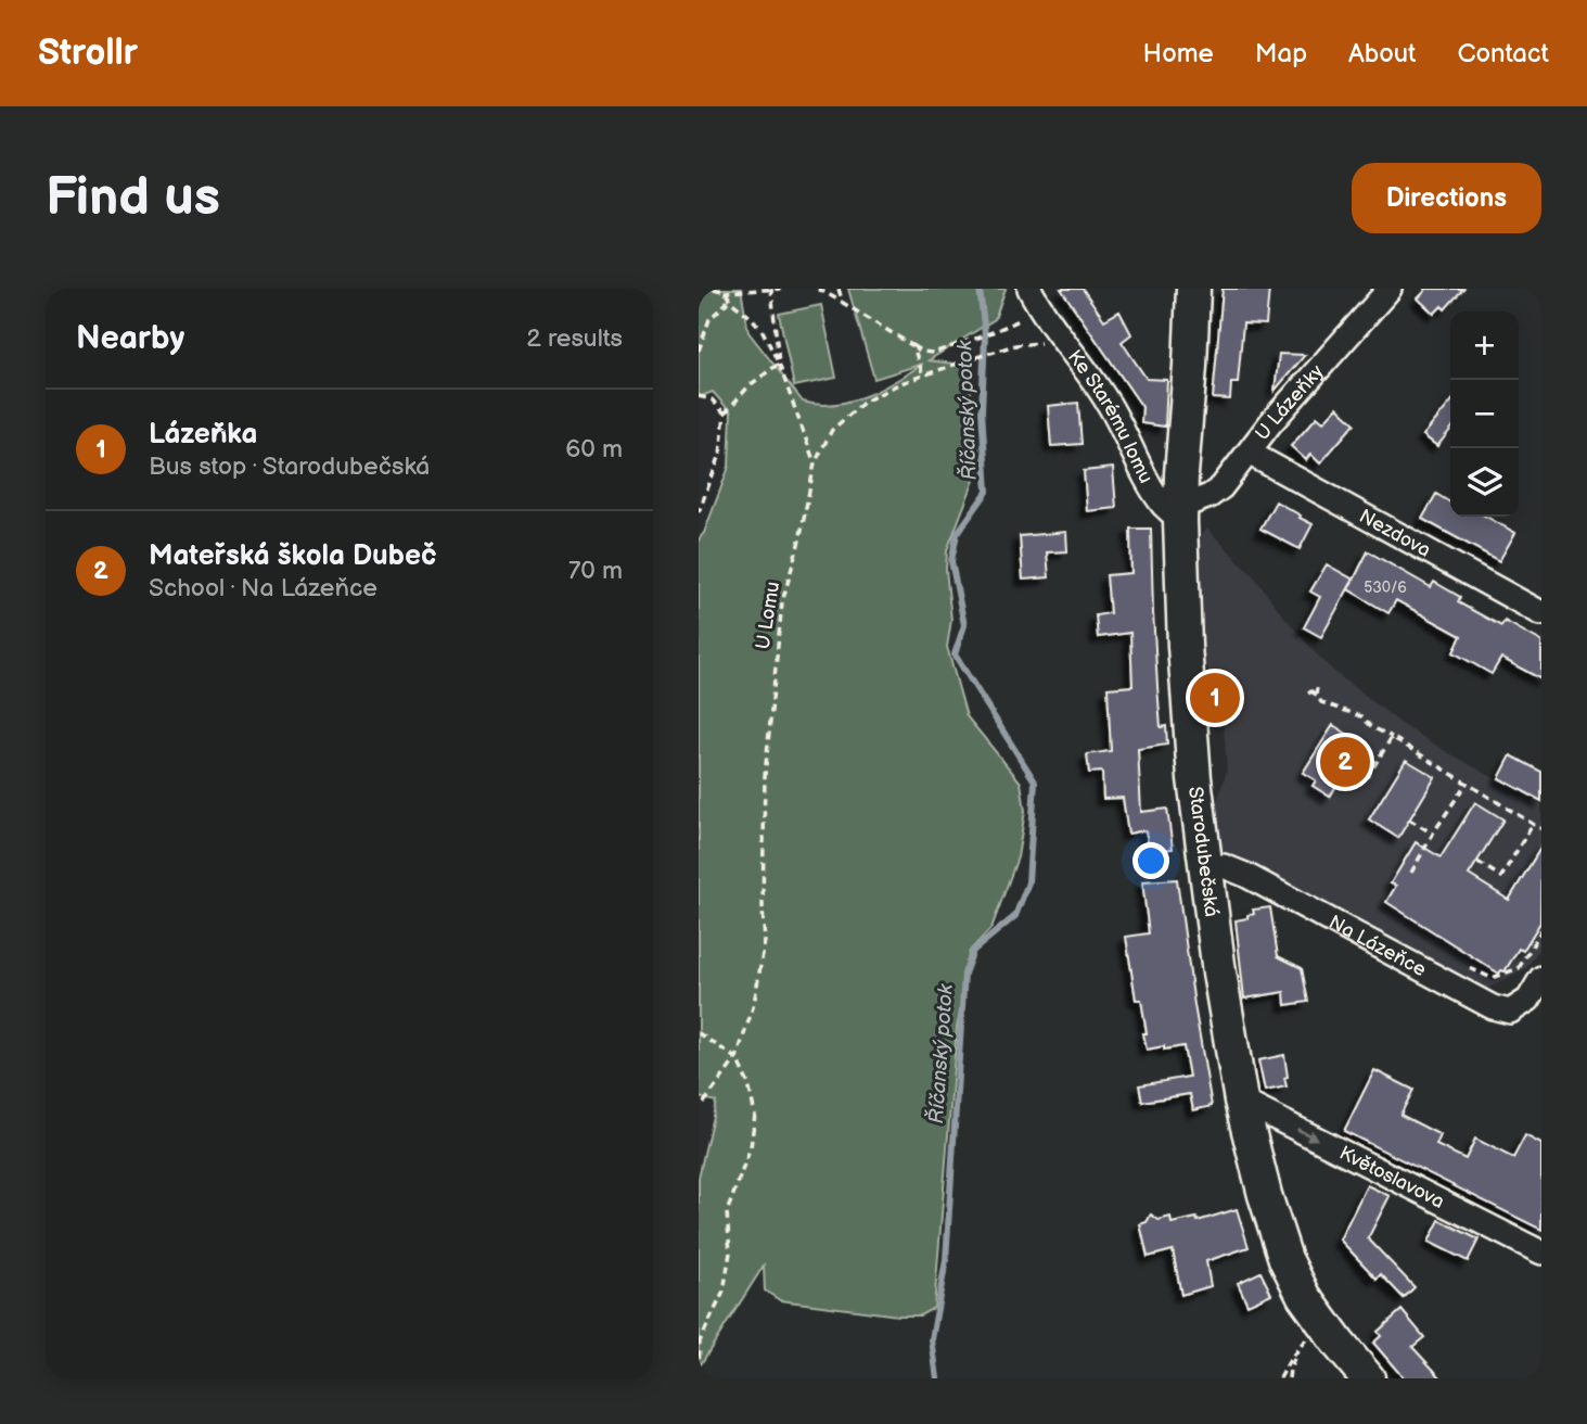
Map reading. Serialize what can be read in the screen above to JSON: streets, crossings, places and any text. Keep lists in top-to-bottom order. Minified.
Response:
{"streets":{"street":["U Lázeňky","Ke Starému lomu","Nezdova","Starodubečská","Na Lázeňce","Květoslavova"],"path":["U Lomu"]},"crossings":[["U Lázeňky","Ke Starému lomu"],["U Lázeňky","Nezdova"],["U Lázeňky","Starodubečská"],["Ke Starému lomu","U Lomu"],["Ke Starému lomu","Starodubečská"],["Starodubečská","Na Lázeňce"],["Starodubečská","Květoslavova"]],"one_way":["Květoslavova"],"water":["Říčanský potok"],"house_numbers":["530/6"],"page":{"header":"Strollr","nav":["Home","Map","About","Contact"],"buttons":"Directions","title":"Find us","heading":["Nearby","2 results"],"map_buttons":["+","−"],"list":[{"mark":"1","name":"Lázeňka","note":"Bus stop · Starodubečská","value":"60 m"},{"mark":"2","name":"Mateřská škola Dubeč","note":"School · Na Lázeňce","value":"70 m"}],"pins":["1","2"]}}
